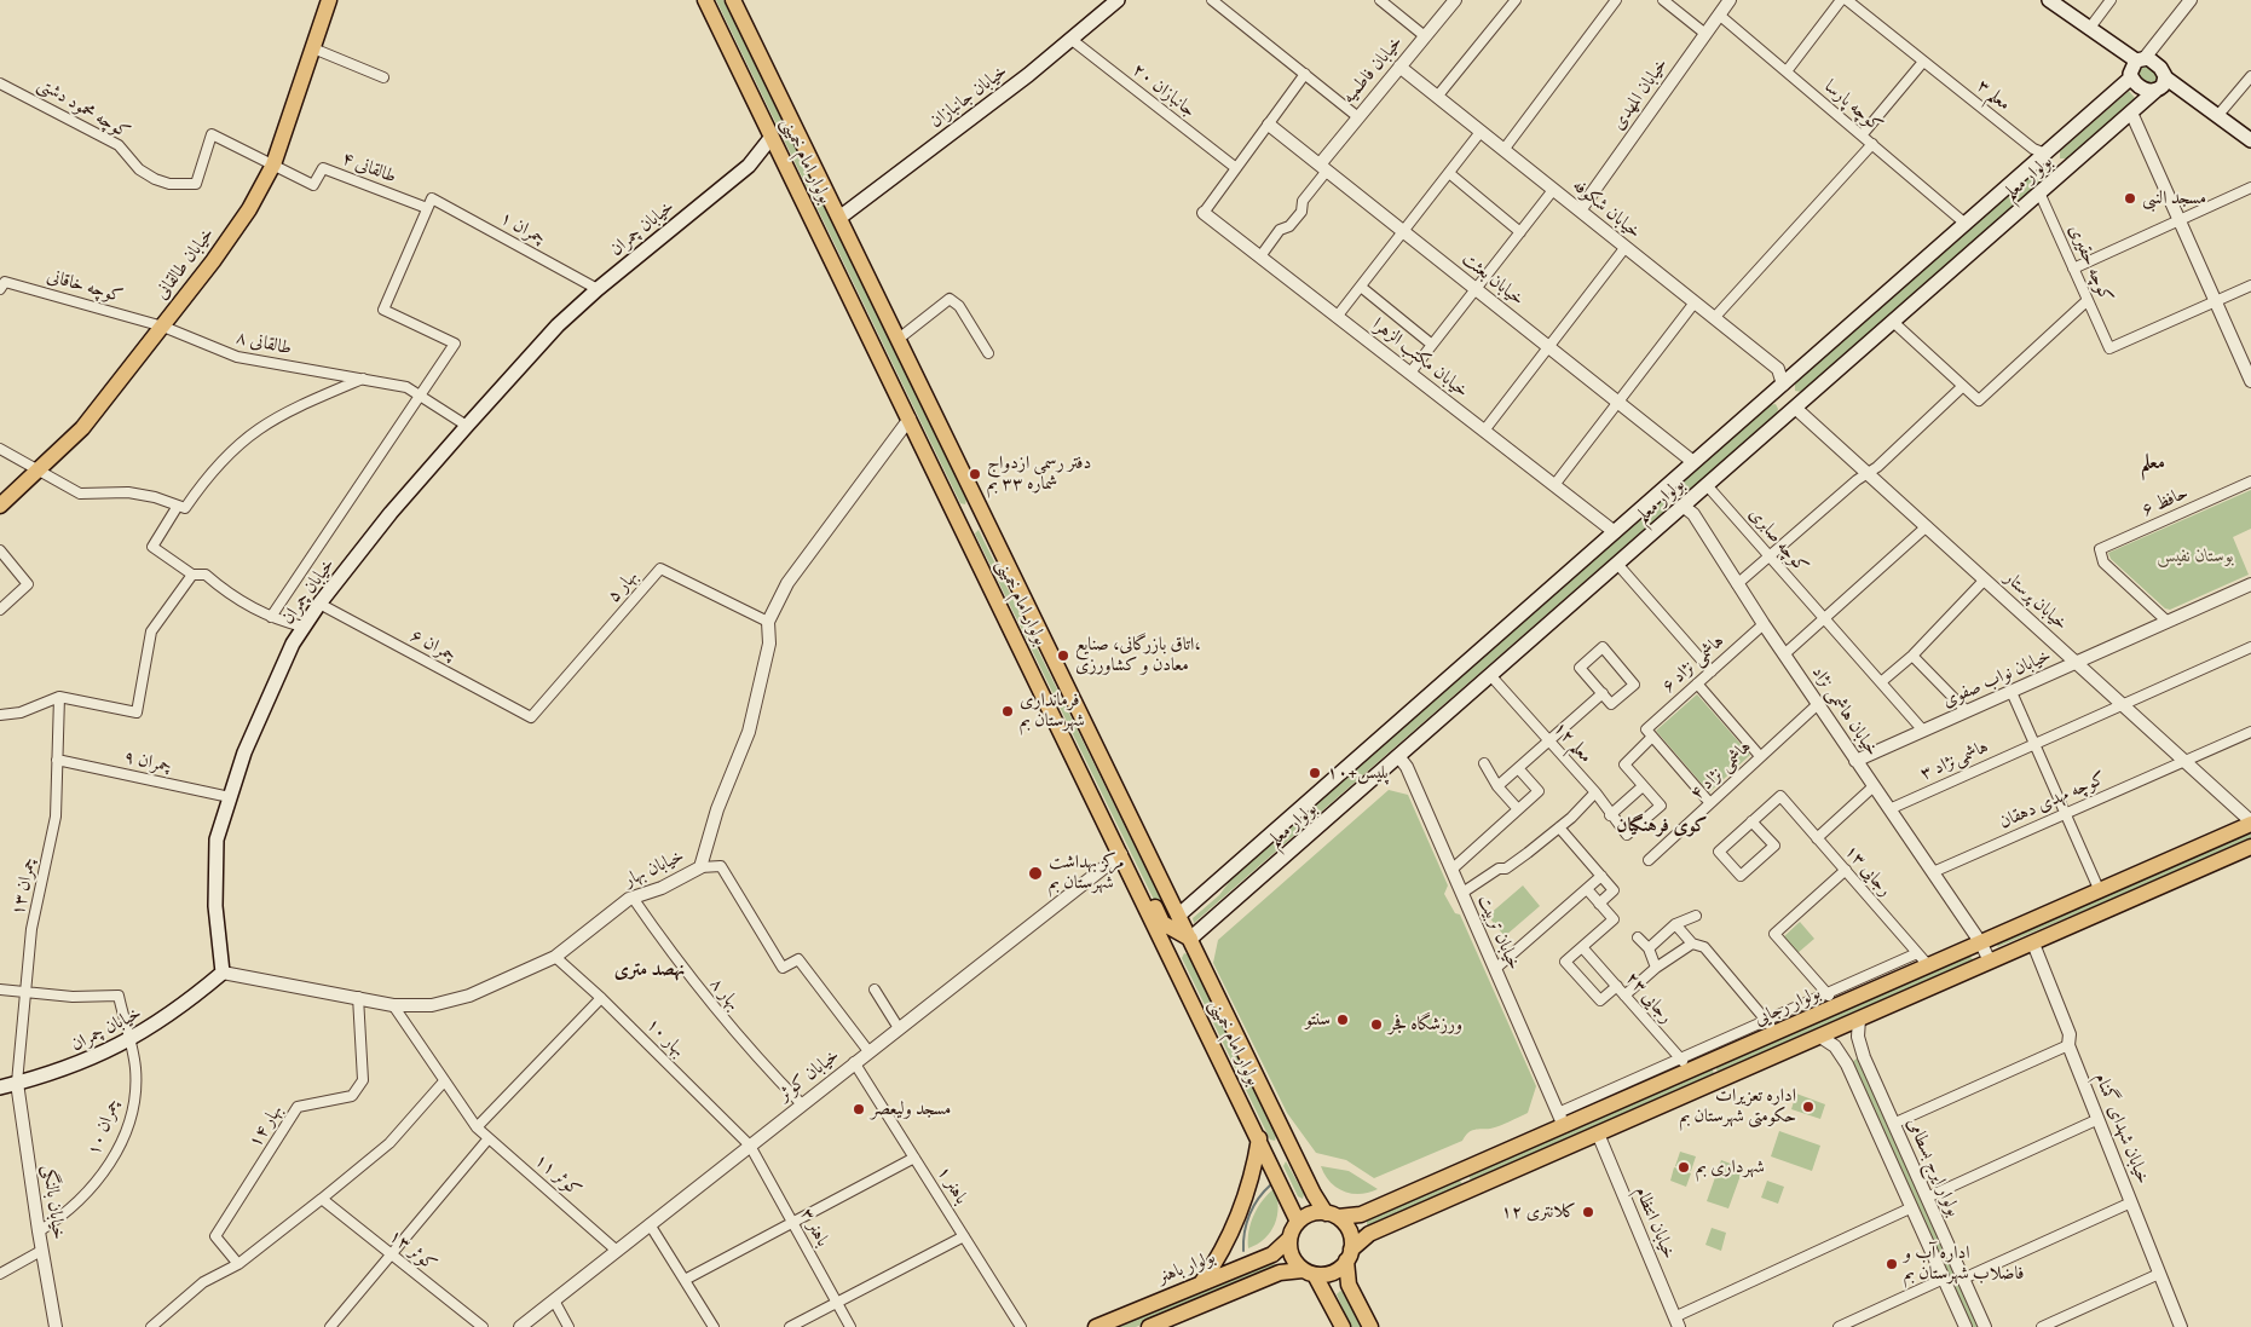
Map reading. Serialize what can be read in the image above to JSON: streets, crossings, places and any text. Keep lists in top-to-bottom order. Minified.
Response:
{"streets":{"main road":["خیابان جانبازان","بولوار امام خمینی","بولوار معلم","خیابان چمران","خیابان طالقانی","بولوار رجایی","بولوار باهنر"],"street":["خیابان فاطمیه","جانبازان ۲۰","خیابان المهدی","معلم ۳","کوچه پارسا","کوچه محمود دشتی","طالقانی ۴","خیابان شکوفه","چمران ۱","کوچه حقیری","خیابان بعثت","کوچه خاقانی","طالقانی ۸","خیابان مکتب الزهرا","حافظ ۶","کوچه صابری","بهار ۵","خیابان پرستار","چمران ۶","هاشمی نژاد ۶","خیابان نواب صفوی","خیابان هاشمی نژاد","معلم ۱۲","هاشمی‌نژاد ۳","چمران ۹","هاشمی نژاد ۴","کوچه مهدی دهقان","خیابان بهار","رجایی ۱۳","چمران ۱۳","خیابان تربیت","بهار ۸","رجایی ۲۳","بهار ۱۰","خیابان کوثر","بهار ۱۴","چمران ۱۰","خیابان شهدای گمنام","بولوار ایرج بسطامی","کوثر ۱۱","باهنر ۱","خیابان بالنگی","خیابان انتظام","باهنر ۳","کوثر ۱۳"]},"crossings":[["خیابان فاطمیه","خیابان شکوفه"],["خیابان فاطمیه","خیابان بعثت"],["جانبازان ۲۰","خیابان جانبازان"],["خیابان المهدی","کوچه پارسا"],["خیابان المهدی","خیابان شکوفه"],["معلم ۳","بولوار معلم"],["خیابان جانبازان","بولوار امام خمینی"],["کوچه پارسا","بولوار معلم"],["کوچه محمود دشتی","طالقانی ۴"],["کوچه محمود دشتی","خیابان طالقانی"],["بولوار امام خمینی","بولوار معلم"],["بولوار امام خمینی","خیابان چمران"],["بولوار امام خمینی","خیابان بهار"],["بولوار امام خمینی","بولوار رجایی"],["بولوار امام خمینی","خیابان کوثر"],["بولوار امام خمینی","بولوار باهنر"],["طالقانی ۴","چمران ۱"],["طالقانی ۴","خیابان طالقانی"],["بولوار معلم","خیابان شکوفه"],["بولوار معلم","کوچه حقیری"],["بولوار معلم","خیابان بعثت"],["بولوار معلم","خیابان مکتب الزهرا"],["بولوار معلم","کوچه صابری"],["بولوار معلم","خیابان پرستار"],["بولوار معلم","خیابان هاشمی نژاد"],["بولوار معلم","معلم ۱۲"],["بولوار معلم","خیابان تربیت"],["چمران ۱","خیابان چمران"],["خیابان چمران","طالقانی ۸"],["خیابان چمران","چمران ۶"],["خیابان چمران","چمران ۹"],["خیابان چمران","خیابان بهار"],["خیابان چمران","چمران ۱۳"],["خیابان چمران","چمران ۱۰"],["خیابان چمران","خیابان بالنگی"],["خیابان طالقانی","کوچه خاقانی"],["خیابان طالقانی","طالقانی ۸"],["کوچه خاقانی","طالقانی ۸"],["حافظ ۶","خیابان نواب صفوی"],["کوچه صابری","خیابان نواب صفوی"],["بهار ۵","چمران ۶"],["بهار ۵","خیابان بهار"],["خیابان پرستار","خیابان نواب صفوی"],["خیابان پرستار","هاشمی‌نژاد ۳"],["خیابان پرستار","کوچه مهدی دهقان"],["خیابان پرستار","بولوار رجایی"],["هاشمی نژاد ۶","خیابان هاشمی نژاد"],["هاشمی نژاد ۶","معلم ۱۲"],["خیابان نواب صفوی","خیابان هاشمی نژاد"],["خیابان هاشمی نژاد","هاشمی‌نژاد ۳"],["خیابان هاشمی نژاد","هاشمی نژاد ۴"],["خیابان هاشمی نژاد","کوچه مهدی دهقان"],["خیابان هاشمی نژاد","بولوار رجایی"],["چمران ۹","چمران ۱۳"],["خیابان بهار","بهار ۸"],["خیابان بهار","بهار ۱۰"],["خیابان بهار","بهار ۱۴"],["خیابان بهار","کوثر ۱۱"],["رجایی ۱۳","بولوار رجایی"],["چمران ۱۳","چمران ۱۰"],["چمران ۱۳","خیابان بالنگی"],["خیابان تربیت","بولوار رجایی"],["بهار ۸","خیابان کوثر"],["رجایی ۲۳","بولوار رجایی"],["بولوار رجایی","بولوار باهنر"],["بهار ۱۰","خیابان کوثر"],["بهار ۱۰","باهنر ۳"],["خیابان کوثر","کوثر ۱۱"],["خیابان کوثر","باهنر ۱"],["خیابان کوثر","باهنر ۳"],["چمران ۱۰","خیابان بالنگی"]],"districts":["معلم","کوی فرهنگیان","نهصد متری"],"parks":["بوستان نفیس"],"places":["مسجد النبی","دفتر رسمی ازدواج شماره ۳۳ بم","اتاق بازرگانی، صنایع، معادن و کشاورزی","فرمانداری شهرستان بم","پلیس+۱۰","مرکز بهداشت شهرستان بم","سنتو","ورزشگاه فجر","اداره تعزیرات حکومتی شهرستان بم","مسجد ولیعصر","شهرداری بم","کلانتری ۱۲","اداره آب و فاضلاب شهرستان بم"]}
